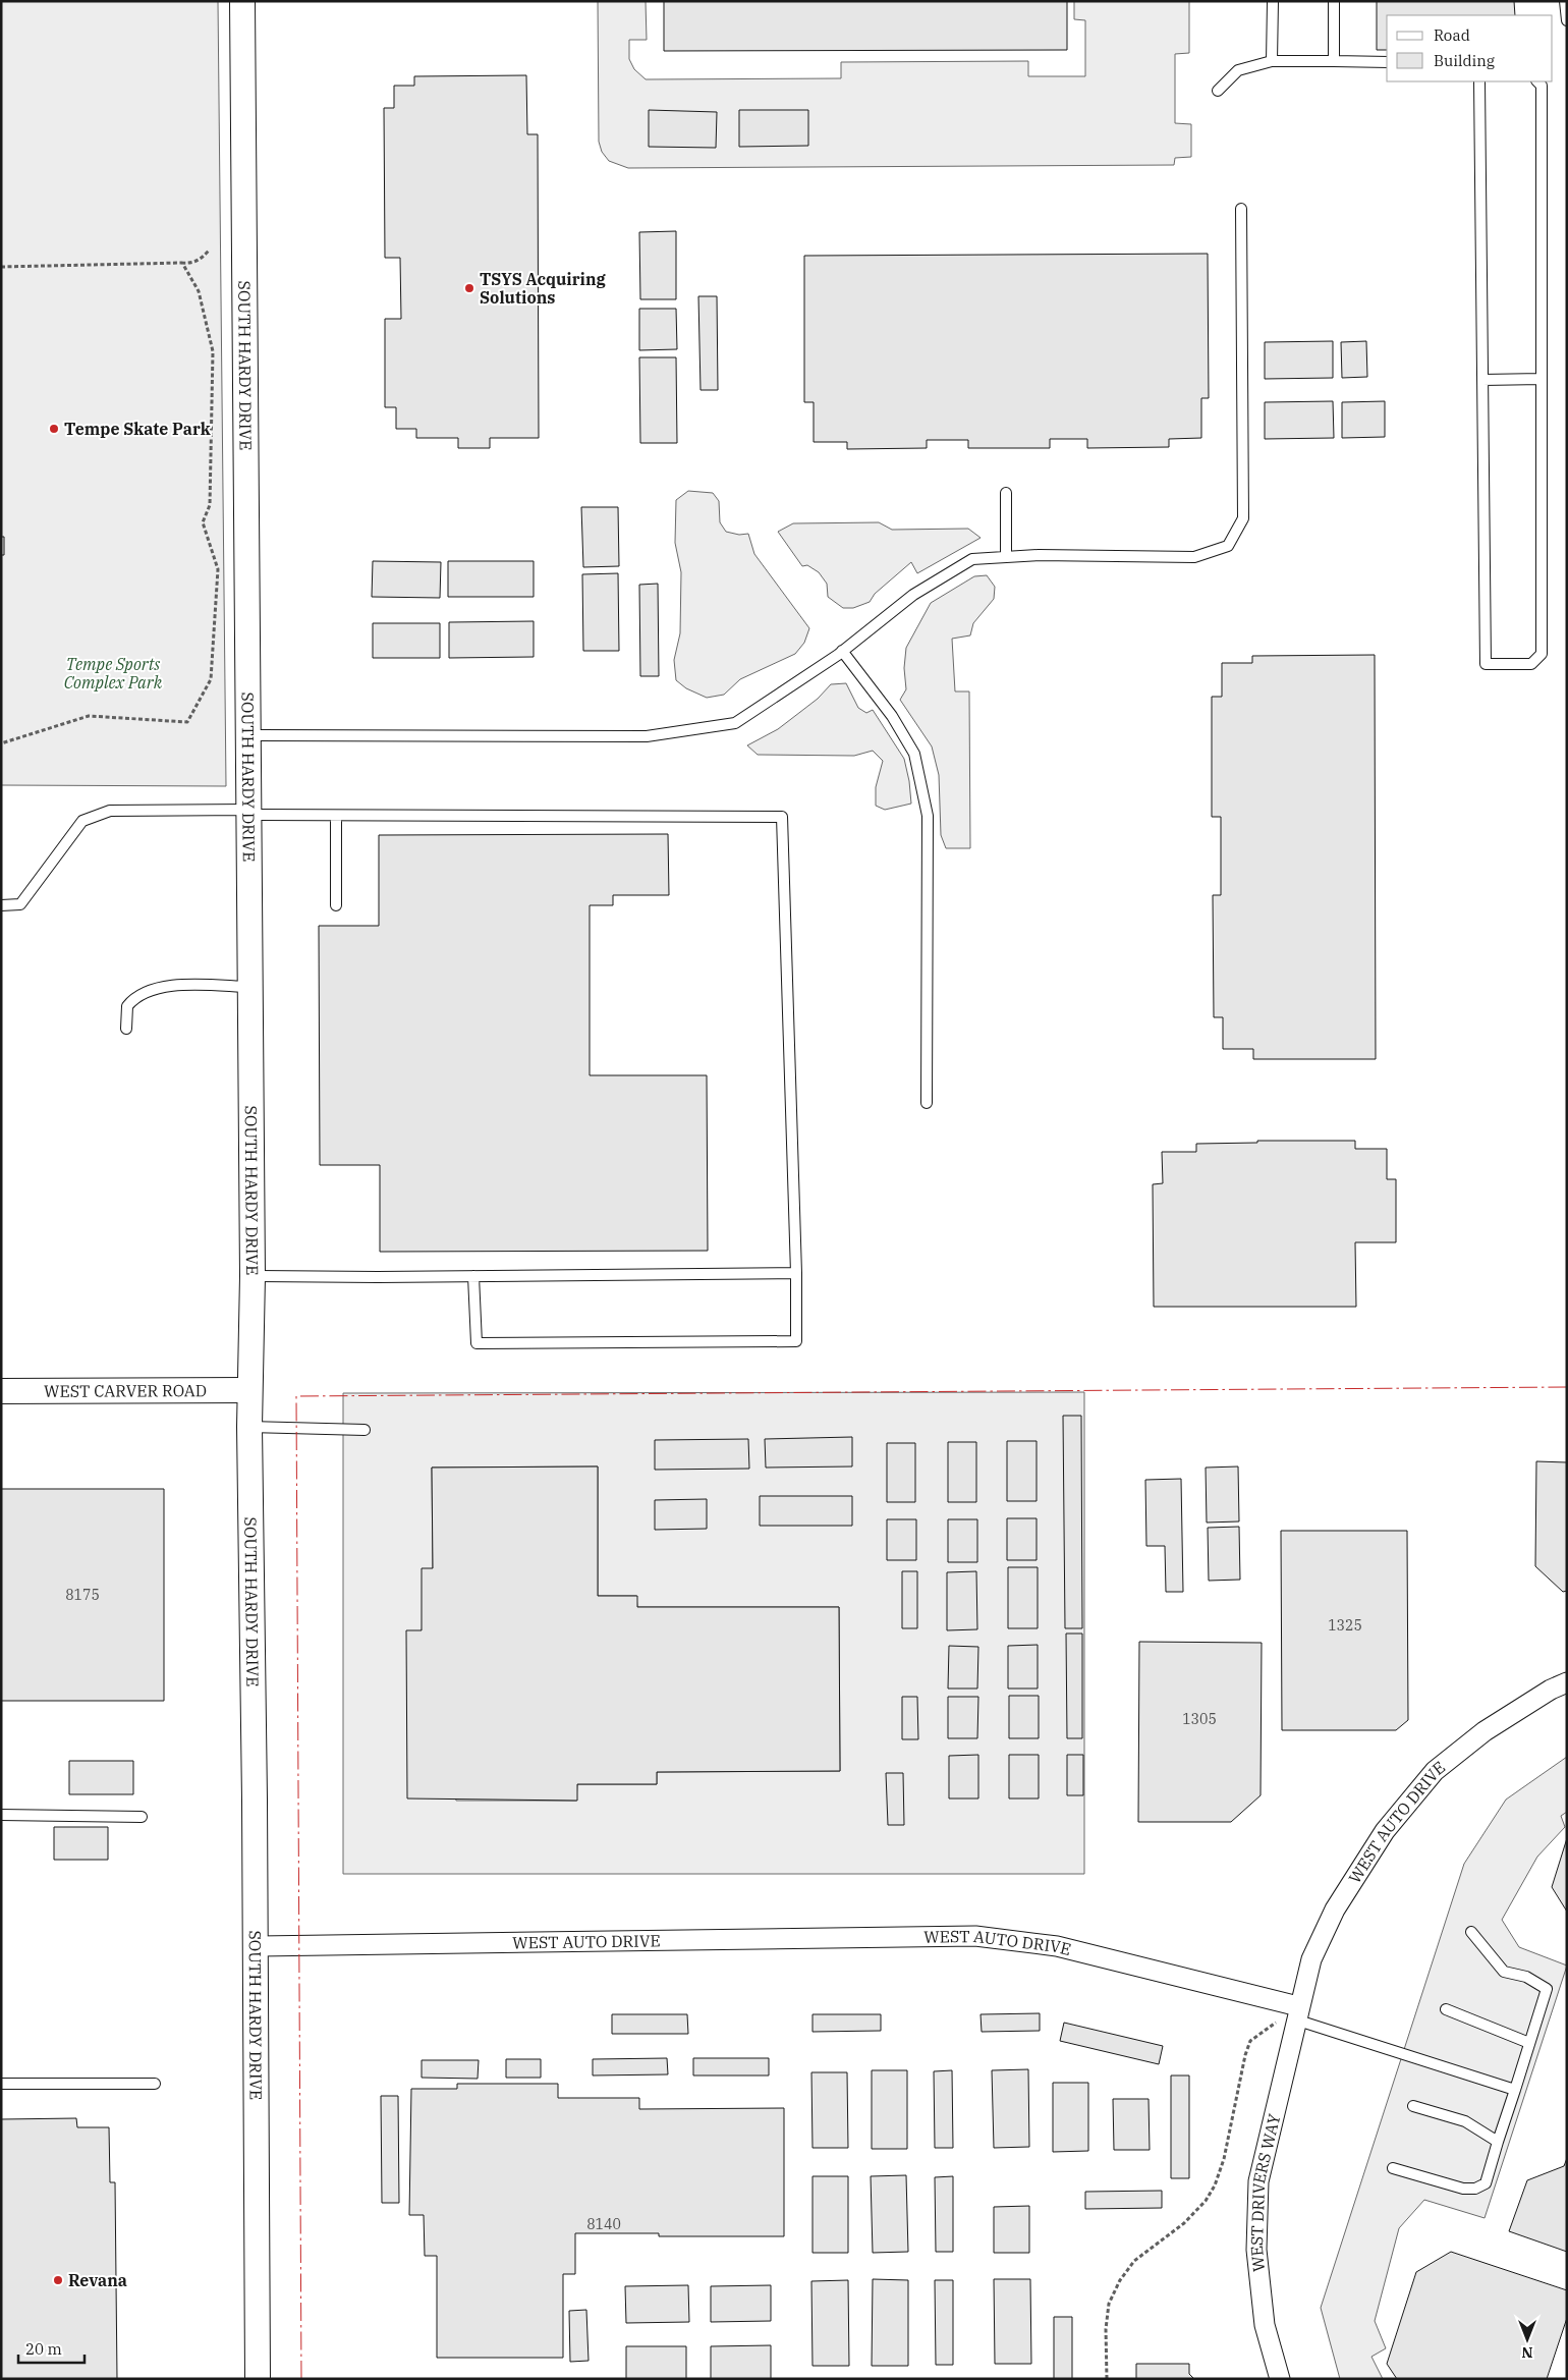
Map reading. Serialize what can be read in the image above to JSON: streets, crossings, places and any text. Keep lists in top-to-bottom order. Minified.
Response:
{"streets":{"street":["SOUTH HARDY DRIVE","WEST CARVER ROAD","WEST AUTO DRIVE","WEST DRIVERS WAY"]},"crossings":[["SOUTH HARDY DRIVE","WEST CARVER ROAD"],["SOUTH HARDY DRIVE","WEST AUTO DRIVE"],["WEST AUTO DRIVE","WEST DRIVERS WAY"]],"parks":["Tempe Sports Complex Park"],"places":["TSYS Acquiring Solutions","Tempe Skate Park","Revana"],"house_numbers":["8175","1325","1305","8140"],"legend":["Road","Building"],"scale_bar":"20 m","north":"bottom"}
